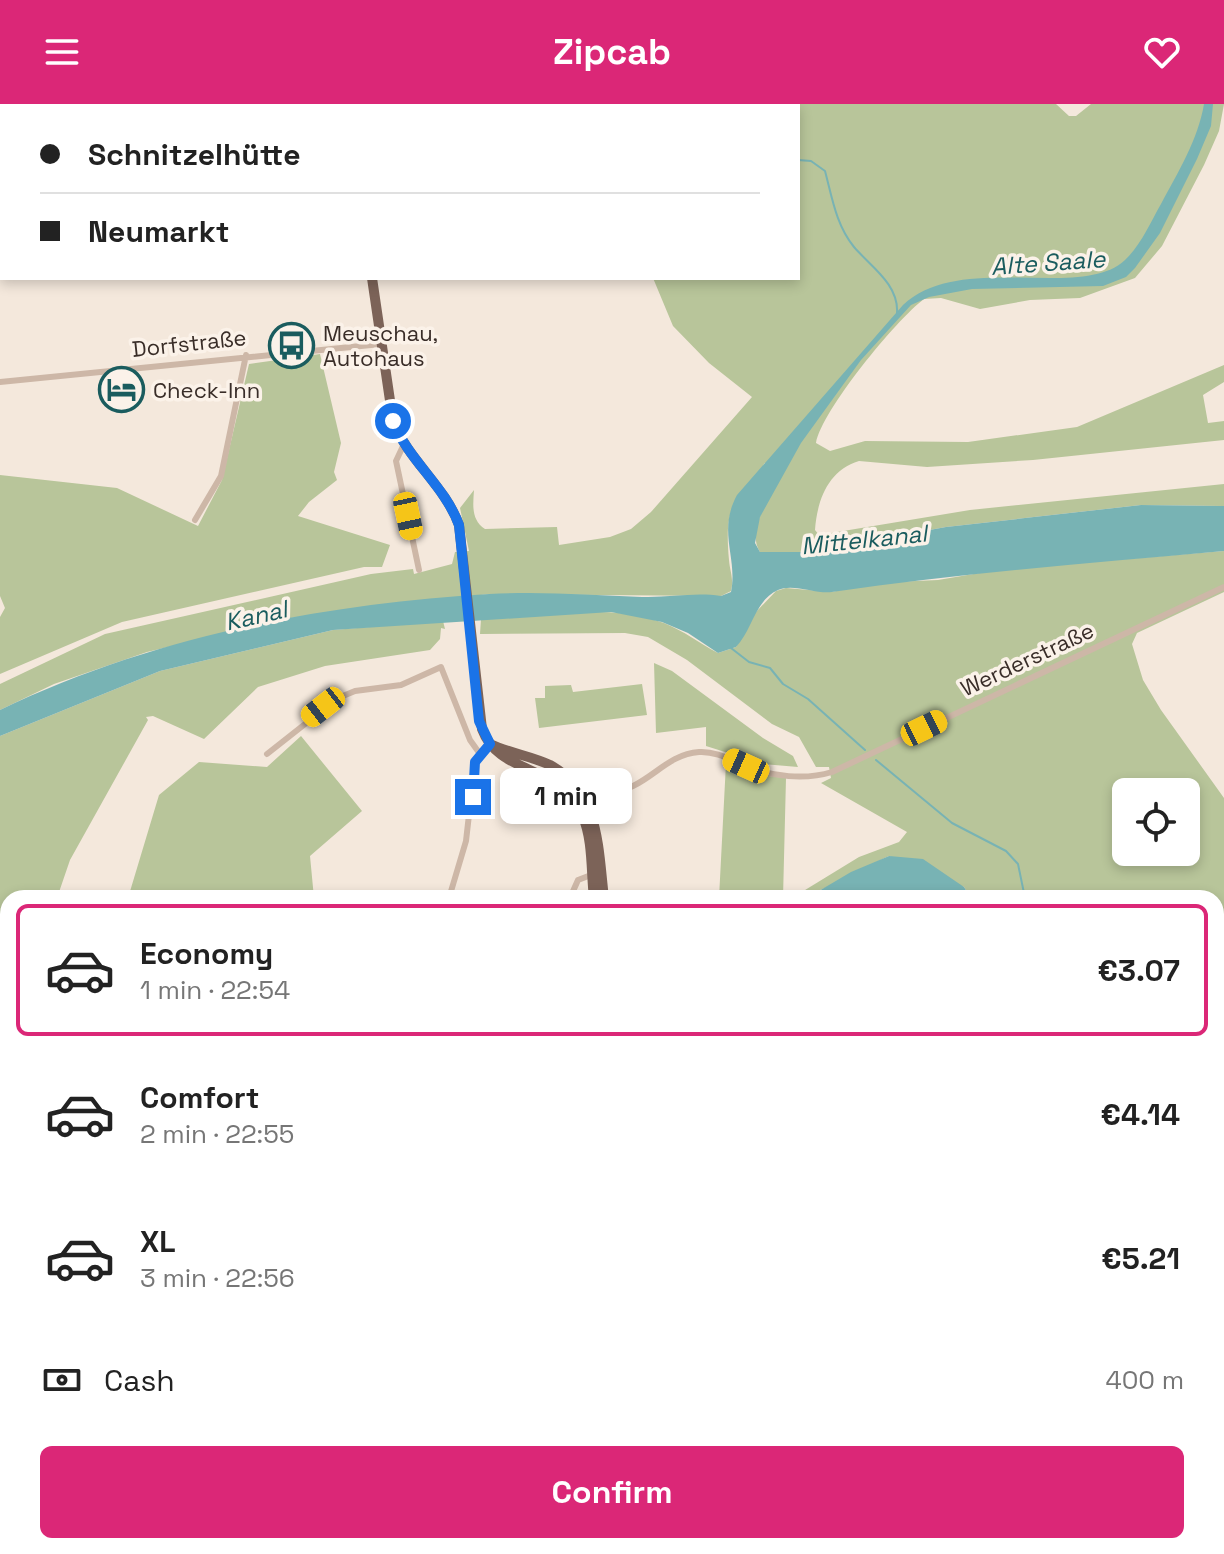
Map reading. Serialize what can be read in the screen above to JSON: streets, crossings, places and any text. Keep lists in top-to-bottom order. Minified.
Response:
{"streets":{"street":["Dorfstraße","Werderstraße"]},"water":["Alte Saale","Mittelkanal","Kanal"],"places":{"bus stop":["Meuschau, Autohaus"],"hotel":["Check-Inn"]},"page":{"header":"Zipcab","banner":["Schnitzelhütte","Neumarkt"],"bubble":"1 min","list":[{"name":"Economy","note":"1 min · 22:54","value":"€3.07"},{"name":"Comfort","note":"2 min · 22:55","value":"€4.14"},{"name":"XL","note":"3 min · 22:56","value":"€5.21"}],"pay":["Cash","400 m"],"buttons":"Confirm"}}
